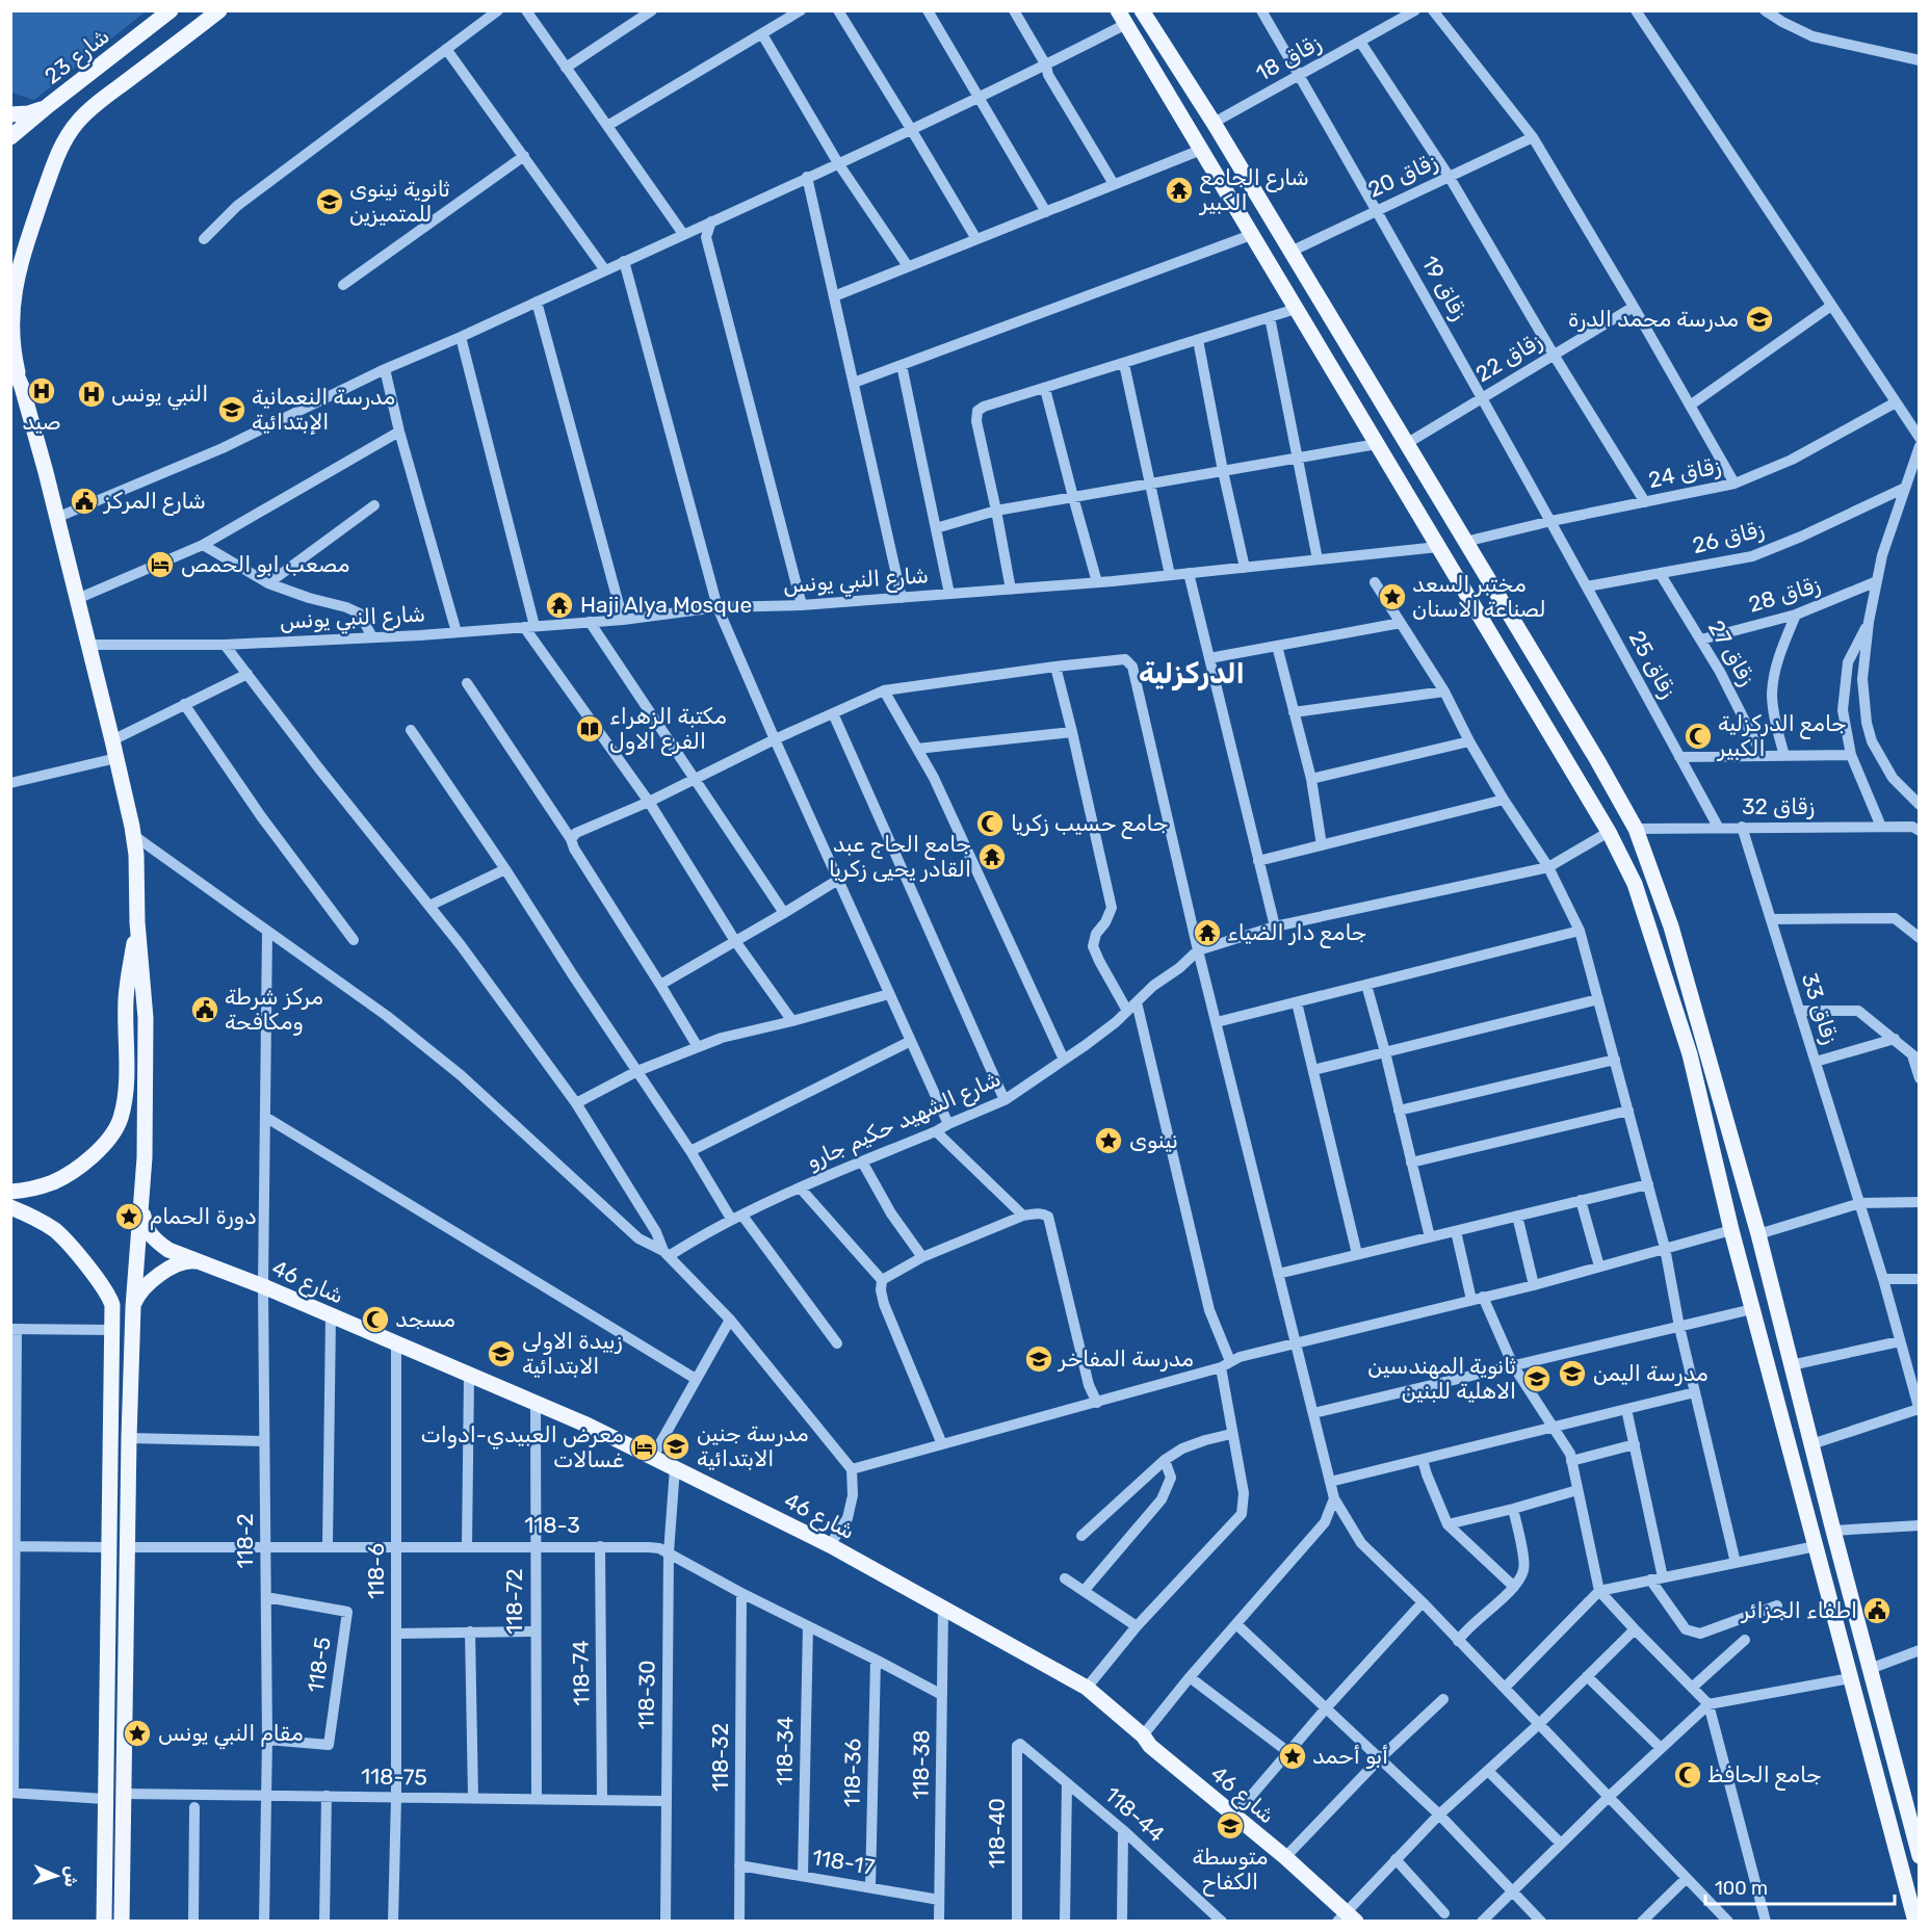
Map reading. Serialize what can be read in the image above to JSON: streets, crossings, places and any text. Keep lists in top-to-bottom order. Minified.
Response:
{"streets":{"main road":["شارع 23","شارع 46"],"street":["زقاق 18","زقاق 20","زقاق 19","زقاق 22","زقاق 24","زقاق 26","شارع النبي يونس","زقاق 28","زقاق 27","زقاق 25","زقاق 32","زقاق 33","شارع الشهيد حكيم جارو","118-3","118-2","118-6","118-72","118-5","118-74","118-30","118-34","118-32","118-38","118-36","118-75","118-44","118-40","118-17"]},"crossings":[["زقاق 18","زقاق 19"],["زقاق 20","زقاق 19"],["زقاق 19","زقاق 22"],["زقاق 19","زقاق 24"],["زقاق 19","زقاق 25"],["زقاق 24","زقاق 25"],["زقاق 26","زقاق 27"],["زقاق 26","زقاق 25"],["زقاق 28","زقاق 27"],["زقاق 25","زقاق 32"],["زقاق 32","زقاق 33"],["شارع 46","118-2"],["شارع 46","118-6"],["شارع 46","118-72"],["شارع 46","118-30"],["شارع 46","118-38"],["118-3","118-2"],["118-3","118-6"],["118-3","118-72"],["118-3","118-74"],["118-3","118-30"],["118-3","118-34"],["118-3","118-32"],["118-3","118-38"],["118-3","118-36"],["118-2","118-5"],["118-2","118-75"],["118-6","118-75"],["118-72","118-75"],["118-74","118-75"],["118-30","118-75"],["118-34","118-17"],["118-32","118-17"],["118-38","118-17"],["118-36","118-17"],["118-44","118-40"]],"districts":["الدركزلية"],"places":{"temple":["شارع الجامع الكبير","Haji Alya Mosque","جامع الحاج عبد القادر يحيى زكريا","جامع دار الضياء"],"school or university":["ثانوية نينوى للمتميزين","مدرسة محمد الدرة","مدرسة النعمانية الإبتدائية","زبيدة الاولى الابتدائية","مدرسة المفاخر","مدرسة اليمن","ثانوية المهندسين الاهلية للبنين","مدرسة جنين الابتدائية","متوسطة الكفاح"],"hospital":["صيد","النبي يونس"],"public building":["شارع المركز","مركز شرطة ومكافحة","اطفاء الجزائر"],"hotel":["مصعب ابو الحمص","معرض العبيدي-ادوات غسالات"],"place":["مختبر السعد لصناعة الاسنان","نينوى","دورة الحمام","مقام النبي يونس","أبو أحمد"],"library":["مكتبة الزهراء الفرع الاول"],"mosque":["جامع الدركزلية الكبير","جامع حسيب زكريا","مسجد","جامع الحافظ"]},"scale_bar":"100 m","north":"right"}
